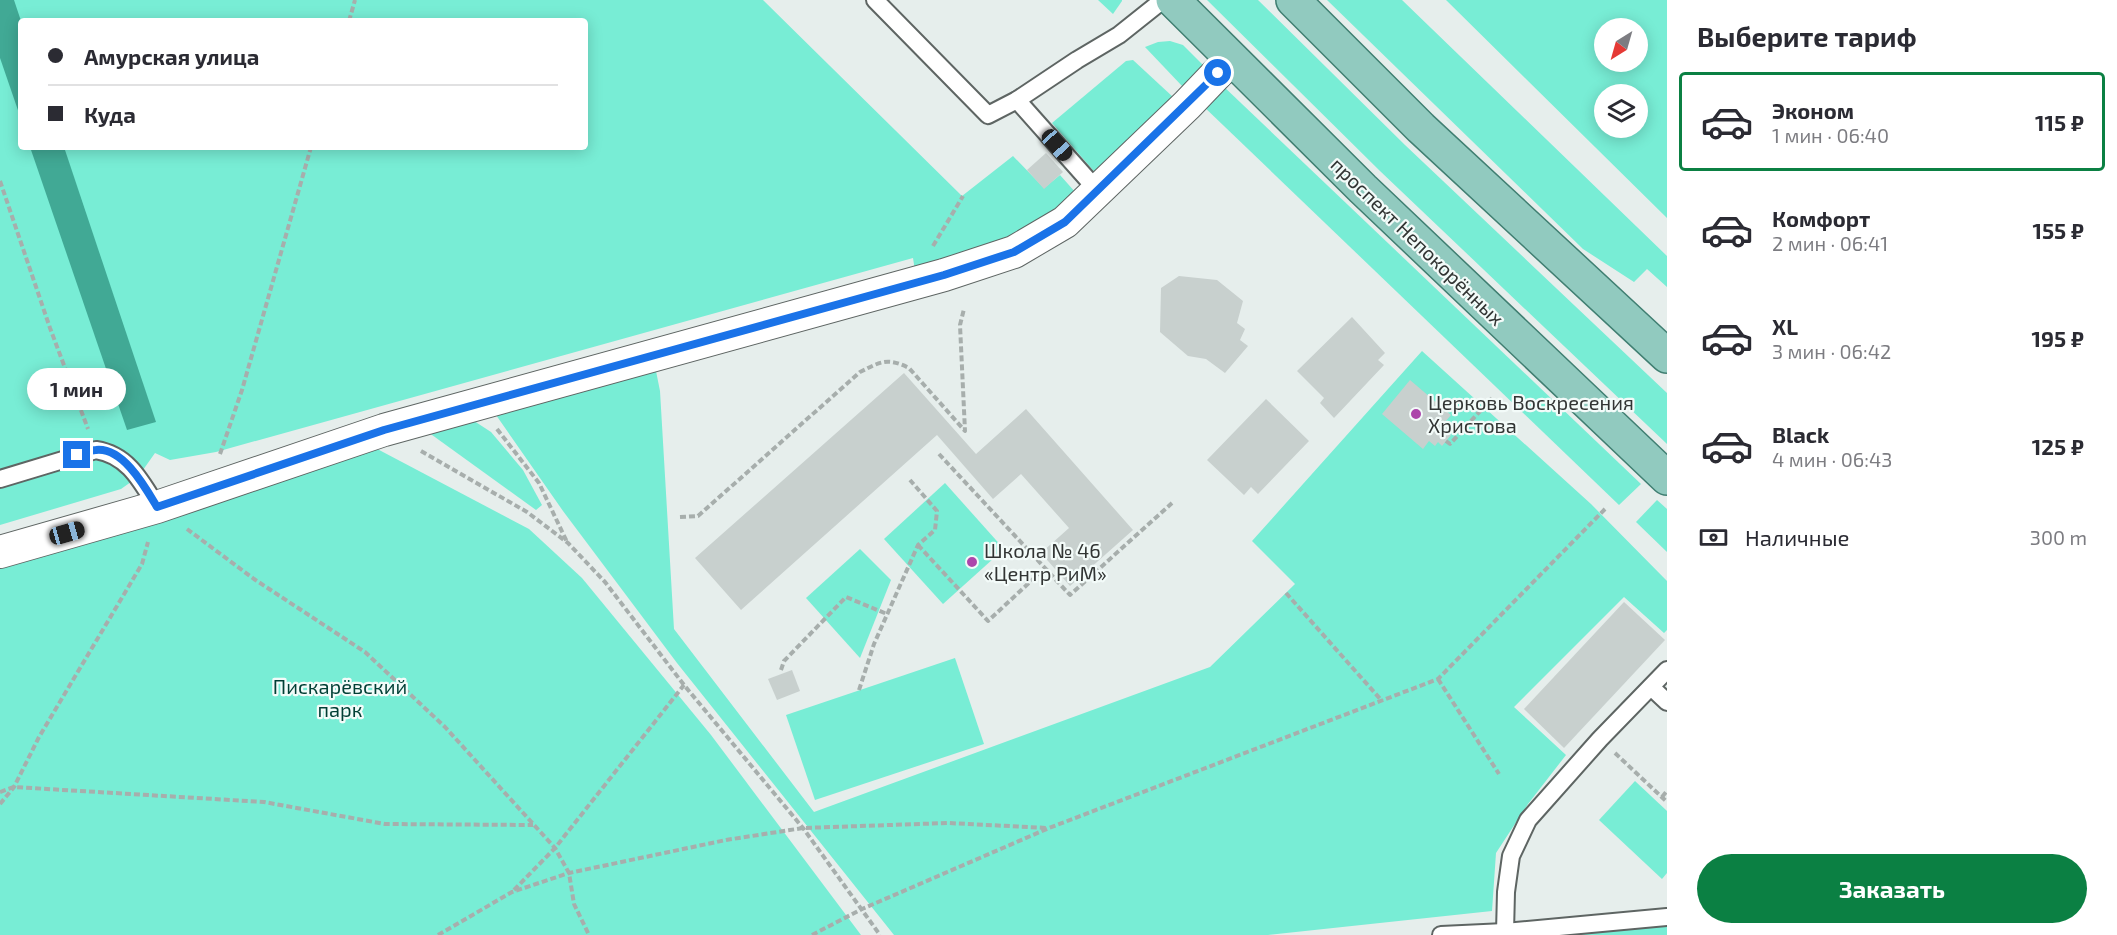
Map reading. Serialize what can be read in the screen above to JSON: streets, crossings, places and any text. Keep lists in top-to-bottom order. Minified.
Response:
{"streets":{"main road":["проспект Непокорённых"]},"parks":["Пискарёвский парк"],"places":["Церковь Воскресения Христова","Школа № 46 «Центр РиМ»"],"north":"bottom left","page":{"heading":"Выберите тариф","banner":["Амурская улица","Куда"],"list":[{"name":"Эконом","note":"1 мин · 06:40","value":"115 ₽"},{"name":"Комфорт","note":"2 мин · 06:41","value":"155 ₽"},{"name":"XL","note":"3 мин · 06:42","value":"195 ₽"},{"name":"Black","note":"4 мин · 06:43","value":"125 ₽"}],"bubble":"1 мин","pay":["Наличные","300 m"],"buttons":"Заказать"}}
